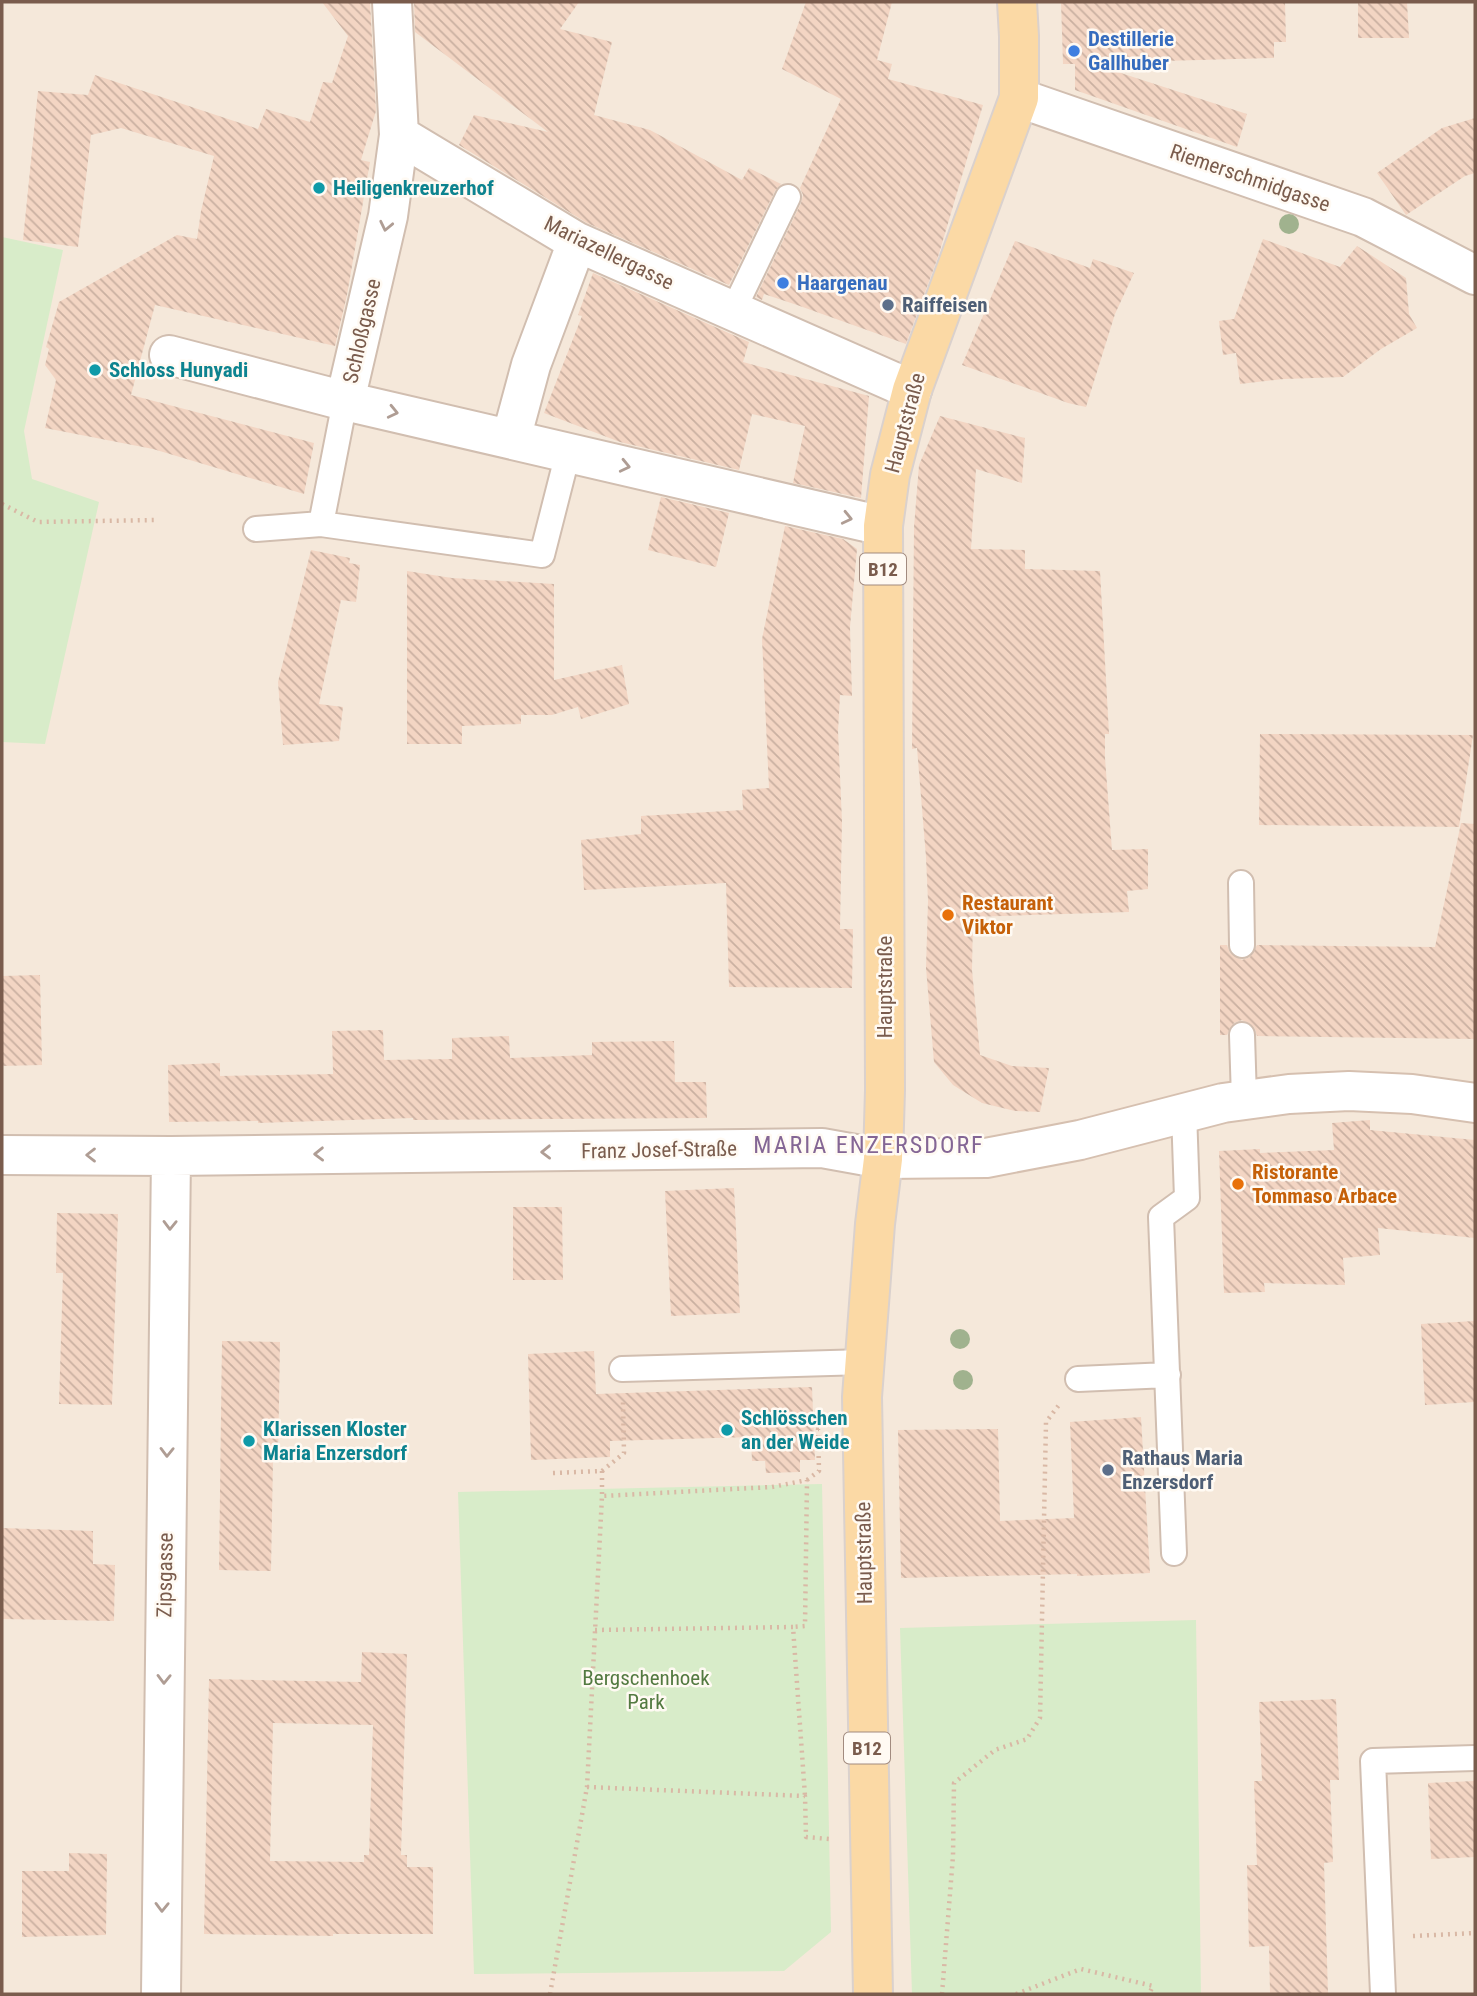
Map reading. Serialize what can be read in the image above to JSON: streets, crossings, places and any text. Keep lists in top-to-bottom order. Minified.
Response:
{"streets":{"main road":["Hauptstraße","B12"],"street":["Riemerschmidgasse","Mariazellergasse","Schloßgasse","Franz Josef-Straße","Zipsgasse"]},"crossings":[["Riemerschmidgasse","Hauptstraße"],["Mariazellergasse","Schloßgasse"],["Mariazellergasse","Hauptstraße"],["Schloßgasse","Hauptstraße"],["Hauptstraße","Franz Josef-Straße"],["Franz Josef-Straße","Zipsgasse"]],"one_way":["Franz Josef-Straße","Zipsgasse"],"districts":["MARIA ENZERSDORF"],"parks":["Bergschenhoek Park"],"places":["Destillerie Gallhuber","Heiligenkreuzerhof","Haargenau","Raiffeisen","Schloss Hunyadi","Restaurant Viktor","Ristorante Tommaso Arbace","Schlösschen an der Weide","Klarissen Kloster Maria Enzersdorf","Rathaus Maria Enzersdorf"]}
